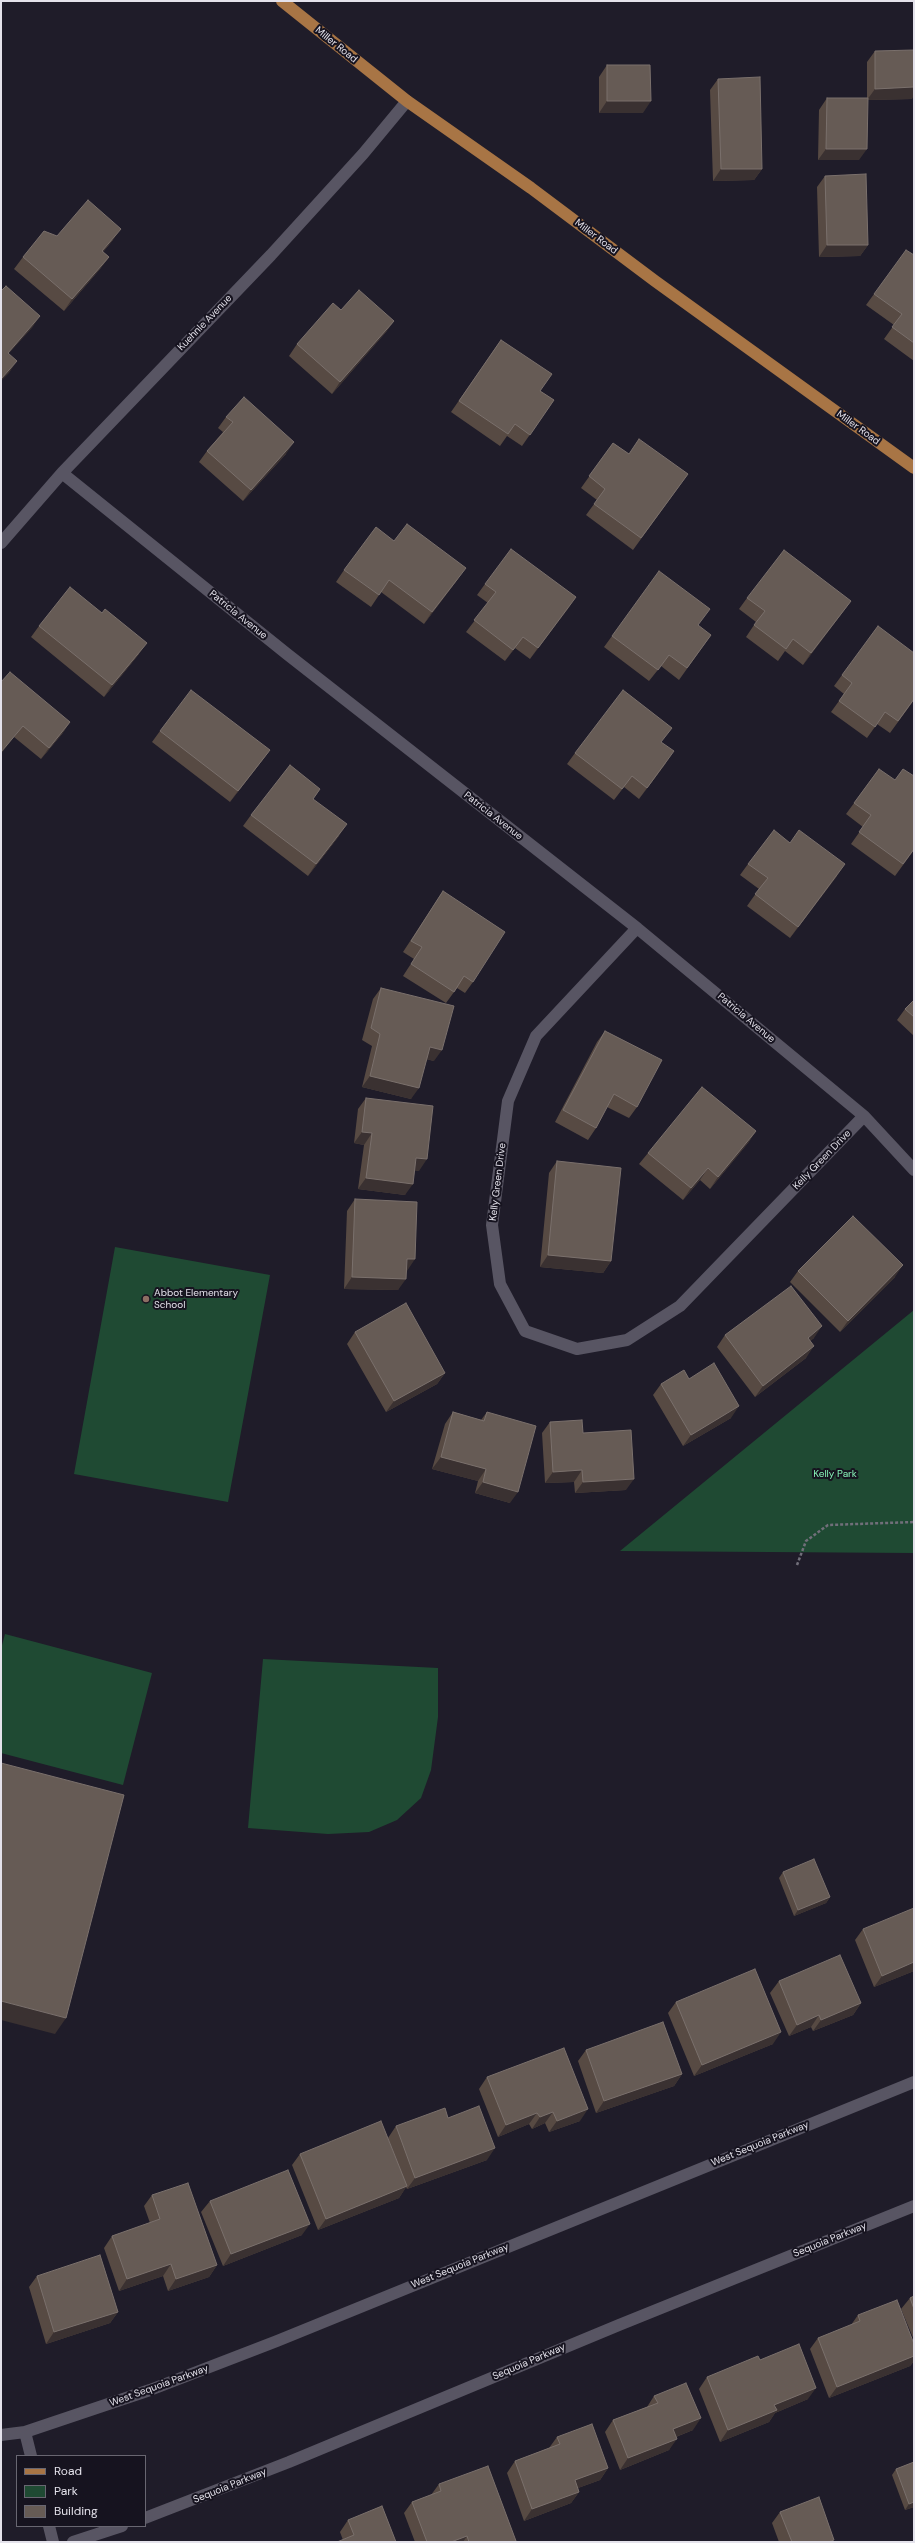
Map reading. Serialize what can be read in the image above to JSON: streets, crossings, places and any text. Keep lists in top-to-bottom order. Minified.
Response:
{"streets":{"main road":["Miller Road"],"street":["Kuehnle Avenue","Patricia Avenue","Kelly Green Drive","West Sequoia Parkway","Sequoia Parkway"]},"crossings":[["Miller Road","Kuehnle Avenue"],["Kuehnle Avenue","Patricia Avenue"],["Patricia Avenue","Kelly Green Drive"]],"parks":["Kelly Park"],"places":["Abbot Elementary School"],"legend":["Road","Park","Building"]}
